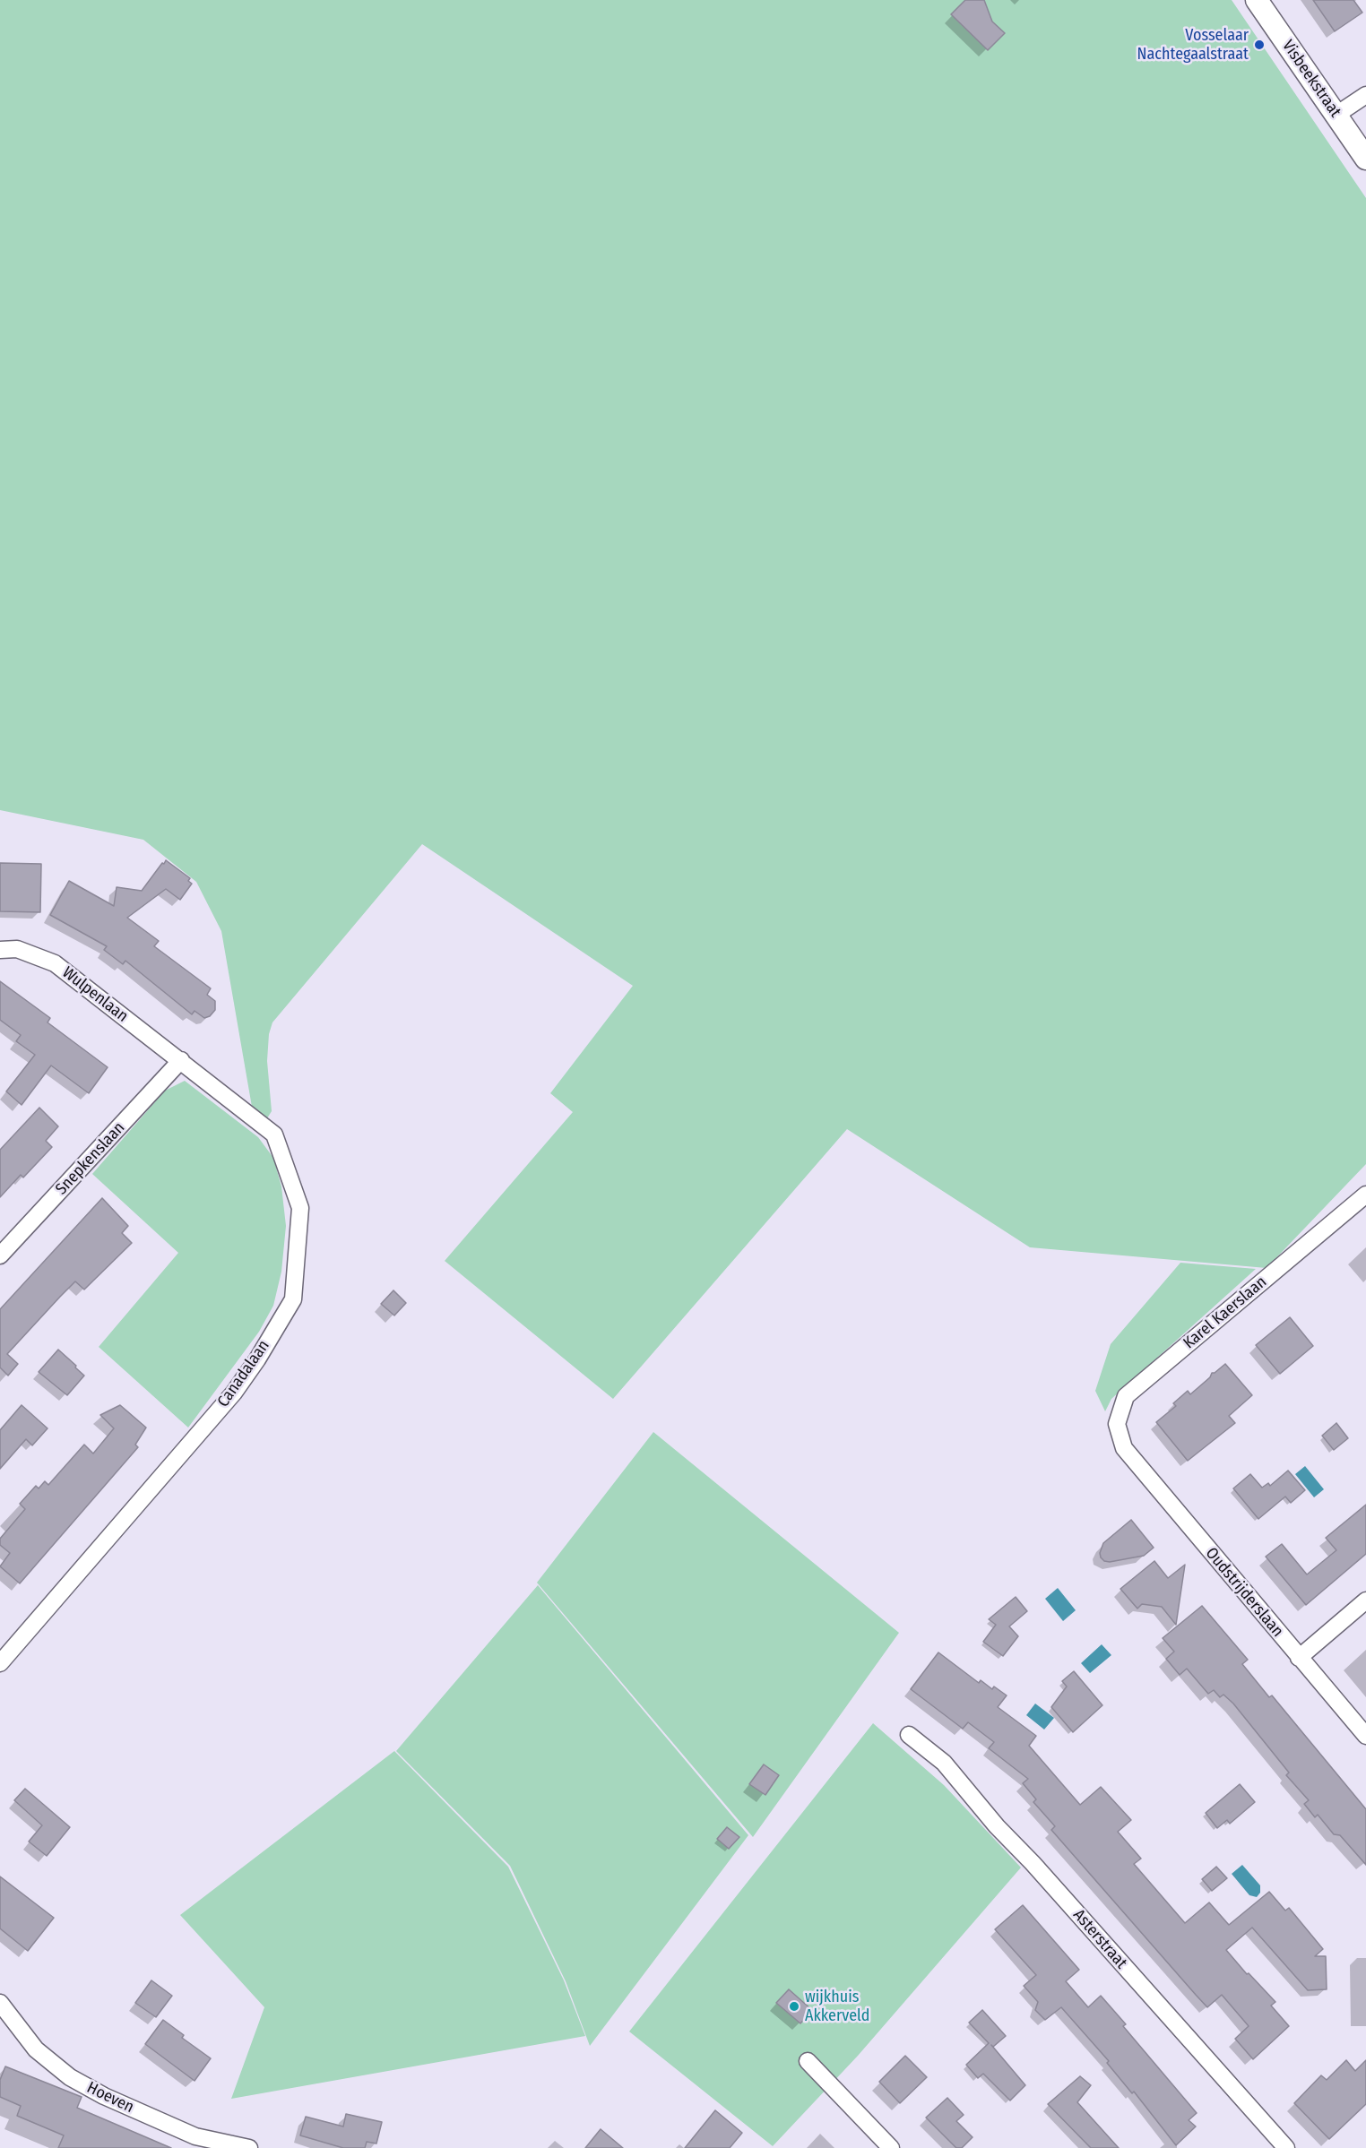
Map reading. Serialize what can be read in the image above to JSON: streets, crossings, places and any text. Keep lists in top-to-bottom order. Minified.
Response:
{"streets":{"street":["Visbeekstraat","Wulpenlaan","Snepkenslaan","Karel Kaerslaan","Canadalaan","Oudstrijderslaan","Asterstraat","Hoeven"]},"crossings":[["Wulpenlaan","Snepkenslaan"],["Wulpenlaan","Canadalaan"],["Snepkenslaan","Canadalaan"],["Karel Kaerslaan","Oudstrijderslaan"]],"places":["Vosselaar Nachtegaalstraat","wijkhuis Akkerveld"]}
